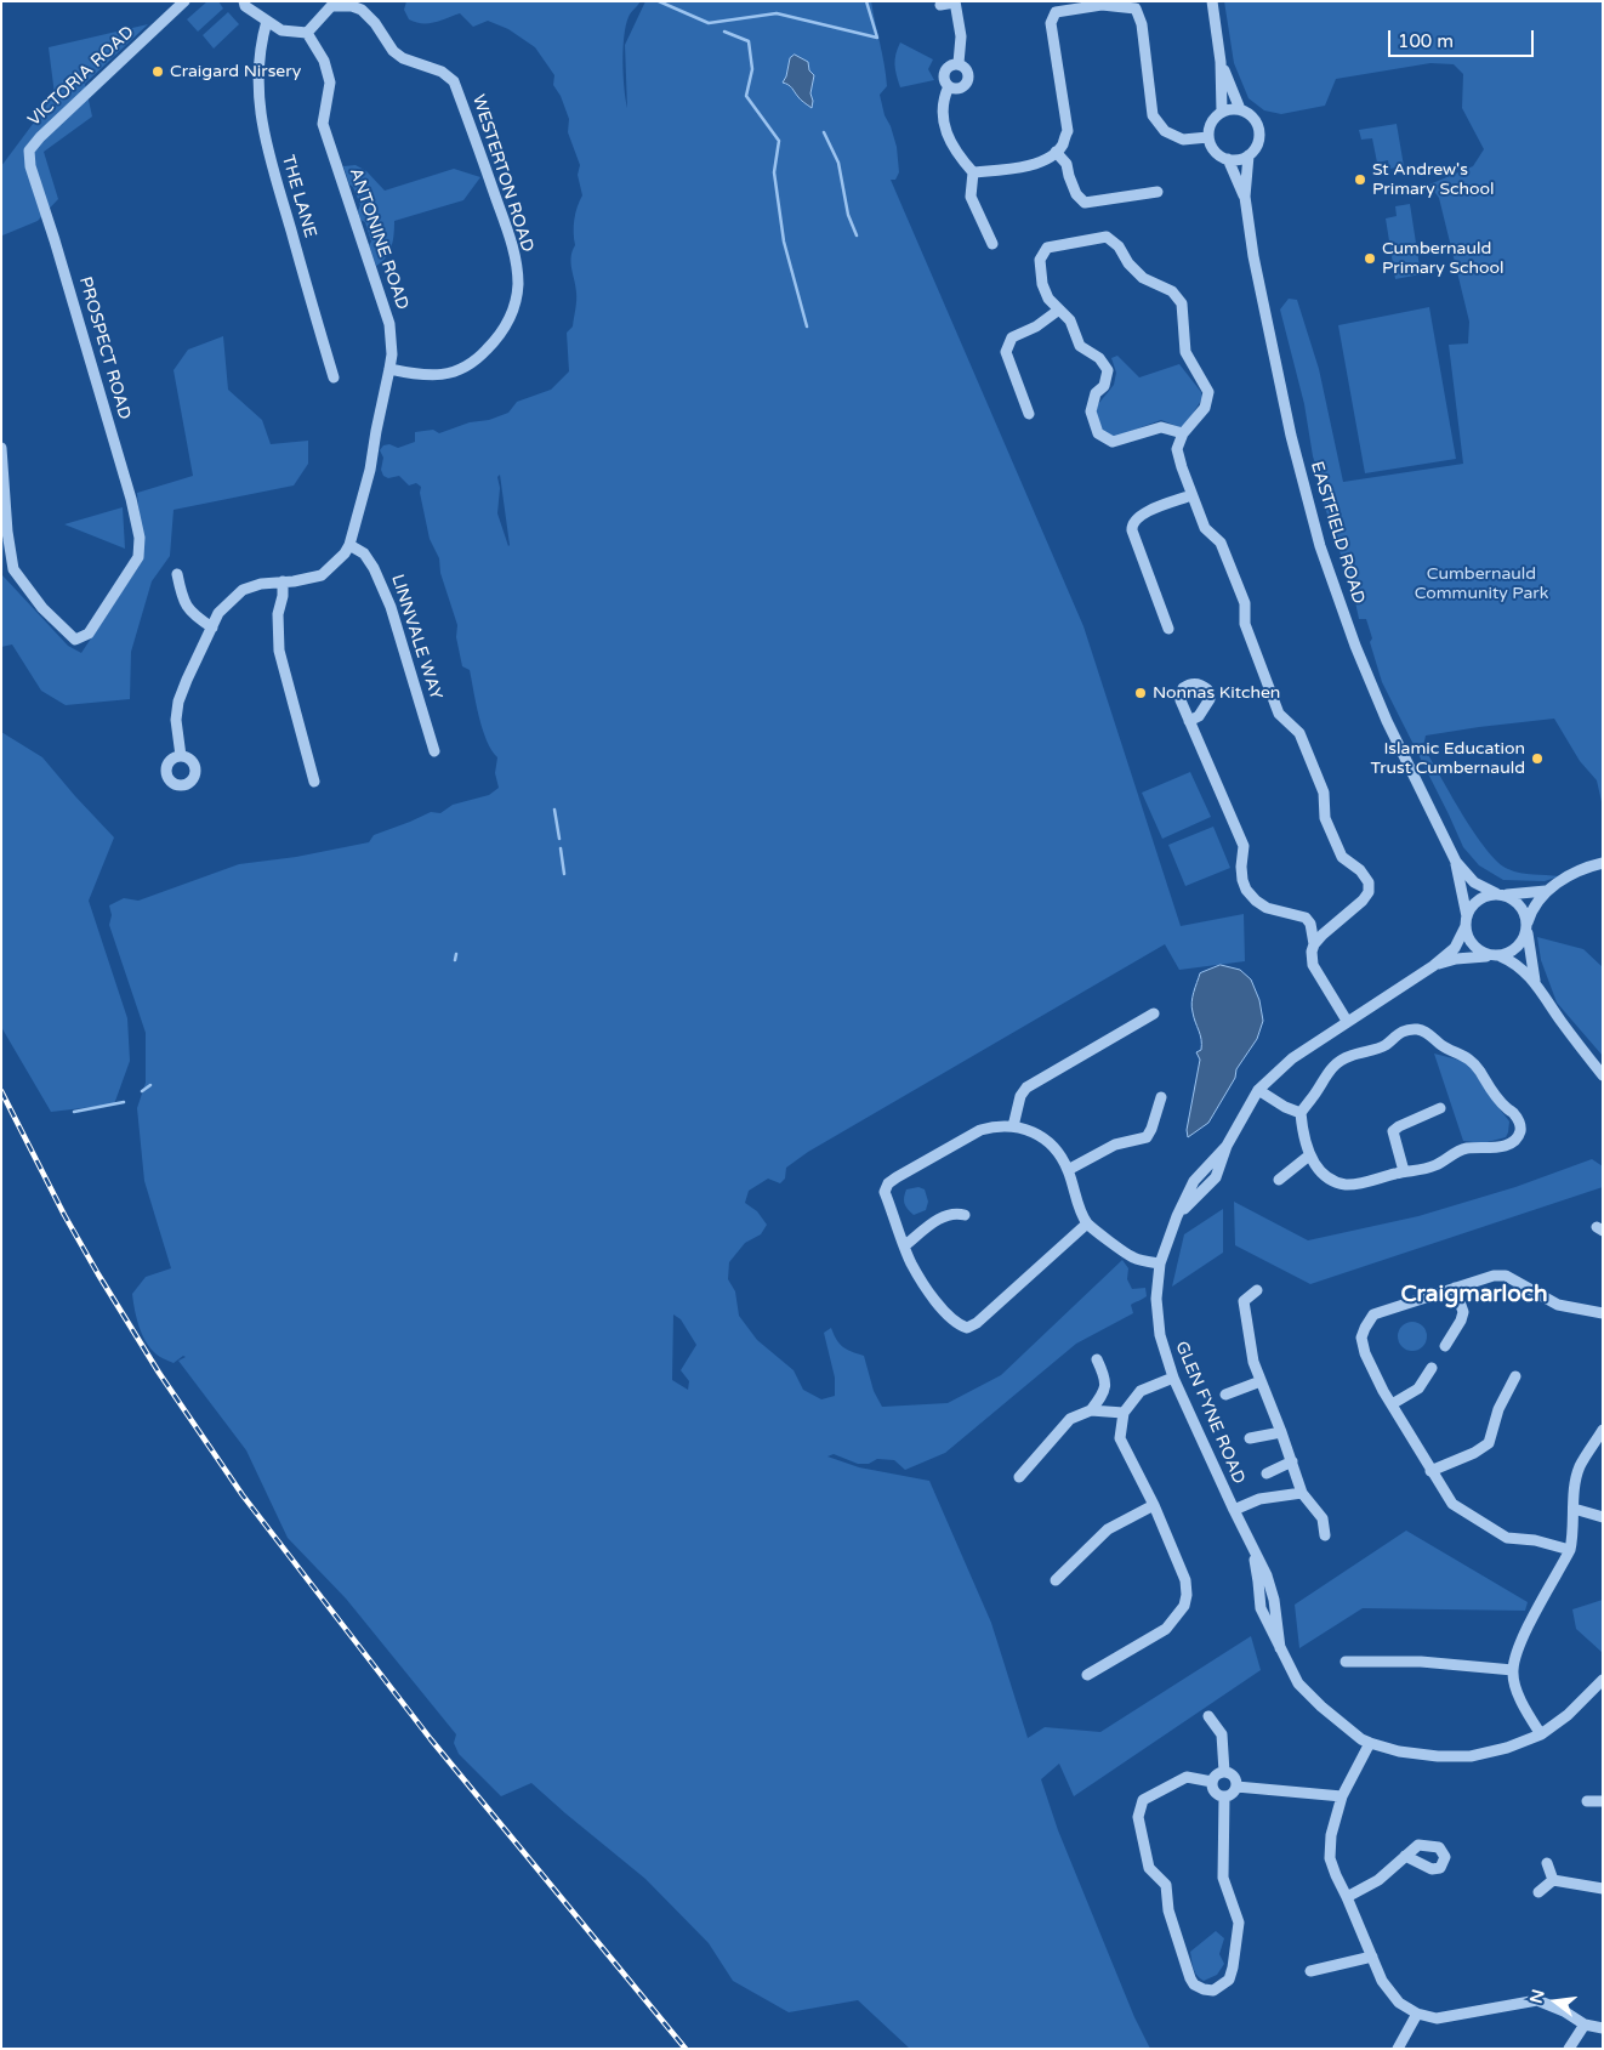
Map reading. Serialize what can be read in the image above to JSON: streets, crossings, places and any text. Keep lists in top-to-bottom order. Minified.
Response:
{"streets":{"street":["VICTORIA ROAD","WESTERTON ROAD","THE LANE","ANTONINE ROAD","PROSPECT ROAD","EASTFIELD ROAD","LINNVALE WAY","GLEN FYNE ROAD"]},"crossings":[["VICTORIA ROAD","PROSPECT ROAD"],["WESTERTON ROAD","ANTONINE ROAD"],["ANTONINE ROAD","LINNVALE WAY"],["EASTFIELD ROAD","GLEN FYNE ROAD"]],"districts":["Craigmarloch"],"parks":["Cumbernauld Community Park"],"places":["Craigard Nirsery","St Andrew's Primary School","Cumbernauld Primary School","Nonnas Kitchen","Islamic Education Trust Cumbernauld"],"scale_bar":"100 m","north":"left"}
